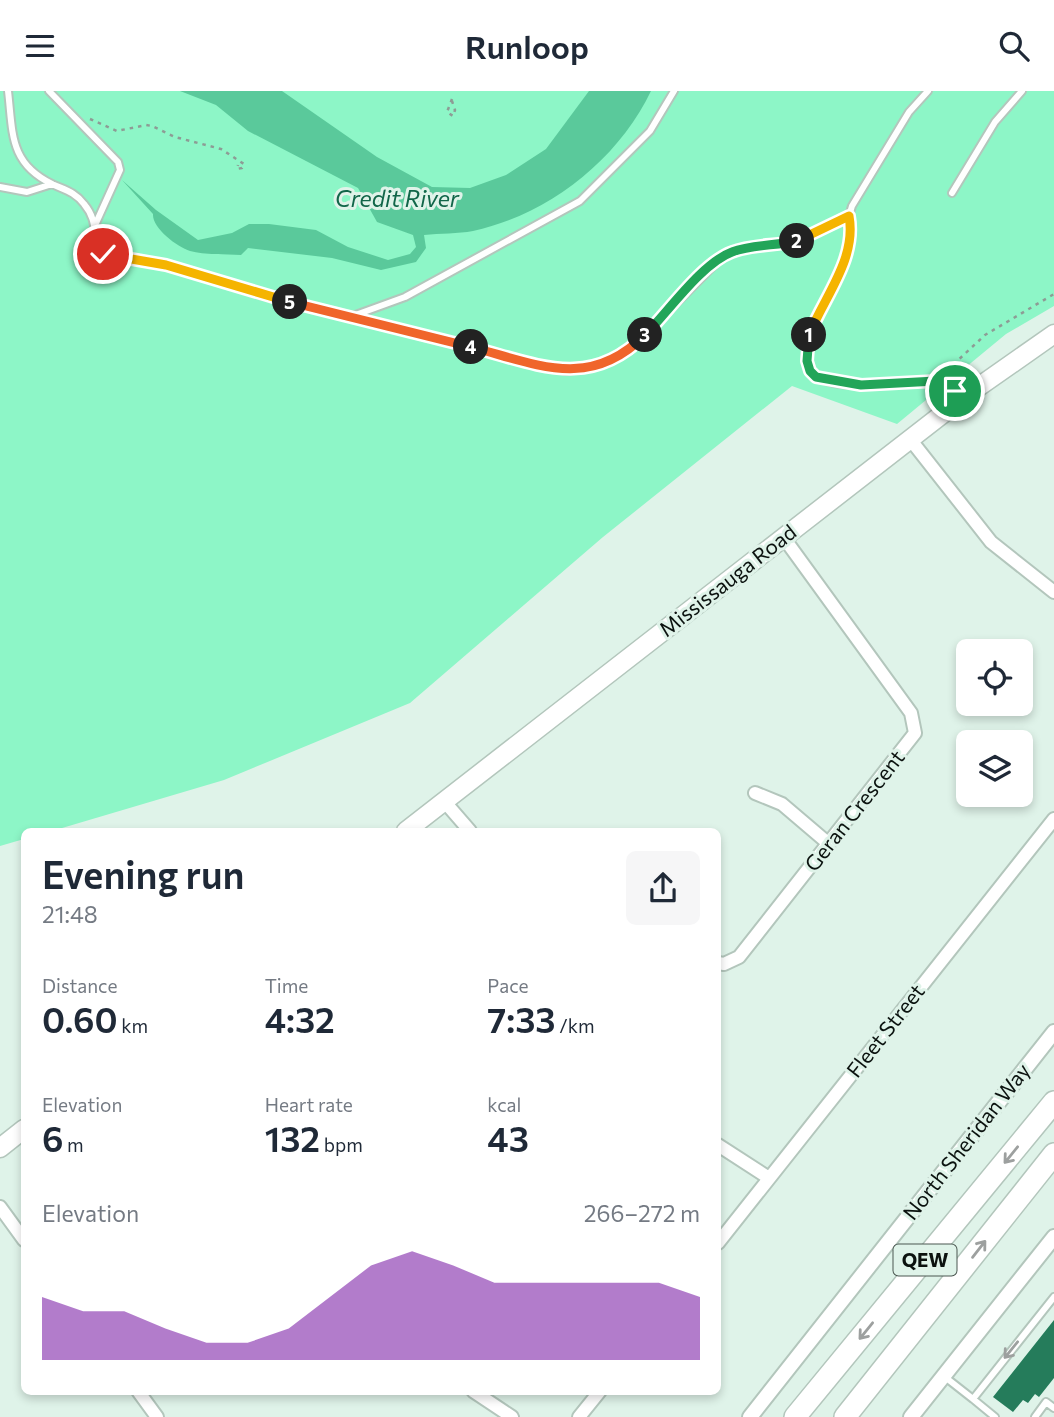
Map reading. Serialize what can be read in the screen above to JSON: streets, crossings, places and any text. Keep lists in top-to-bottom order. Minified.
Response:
{"streets":{"highway":["QEW"],"main road":["Mississauga Road"],"street":["Geran Crescent","Fleet Street","North Sheridan Way"]},"crossings":[["Mississauga Road","Geran Crescent"]],"water":["Credit River"],"page":{"header":"Runloop","pins":["2","5","1","3","4"],"heading":["Evening run","21:48"],"stats":[["Distance","0.60 km"],["Time","4:32"],["Pace","7:33 /km"],["Elevation","6 m"],["Heart rate","132 bpm"],["kcal","43"]],"chart":["Elevation","266–272 m"]}}
